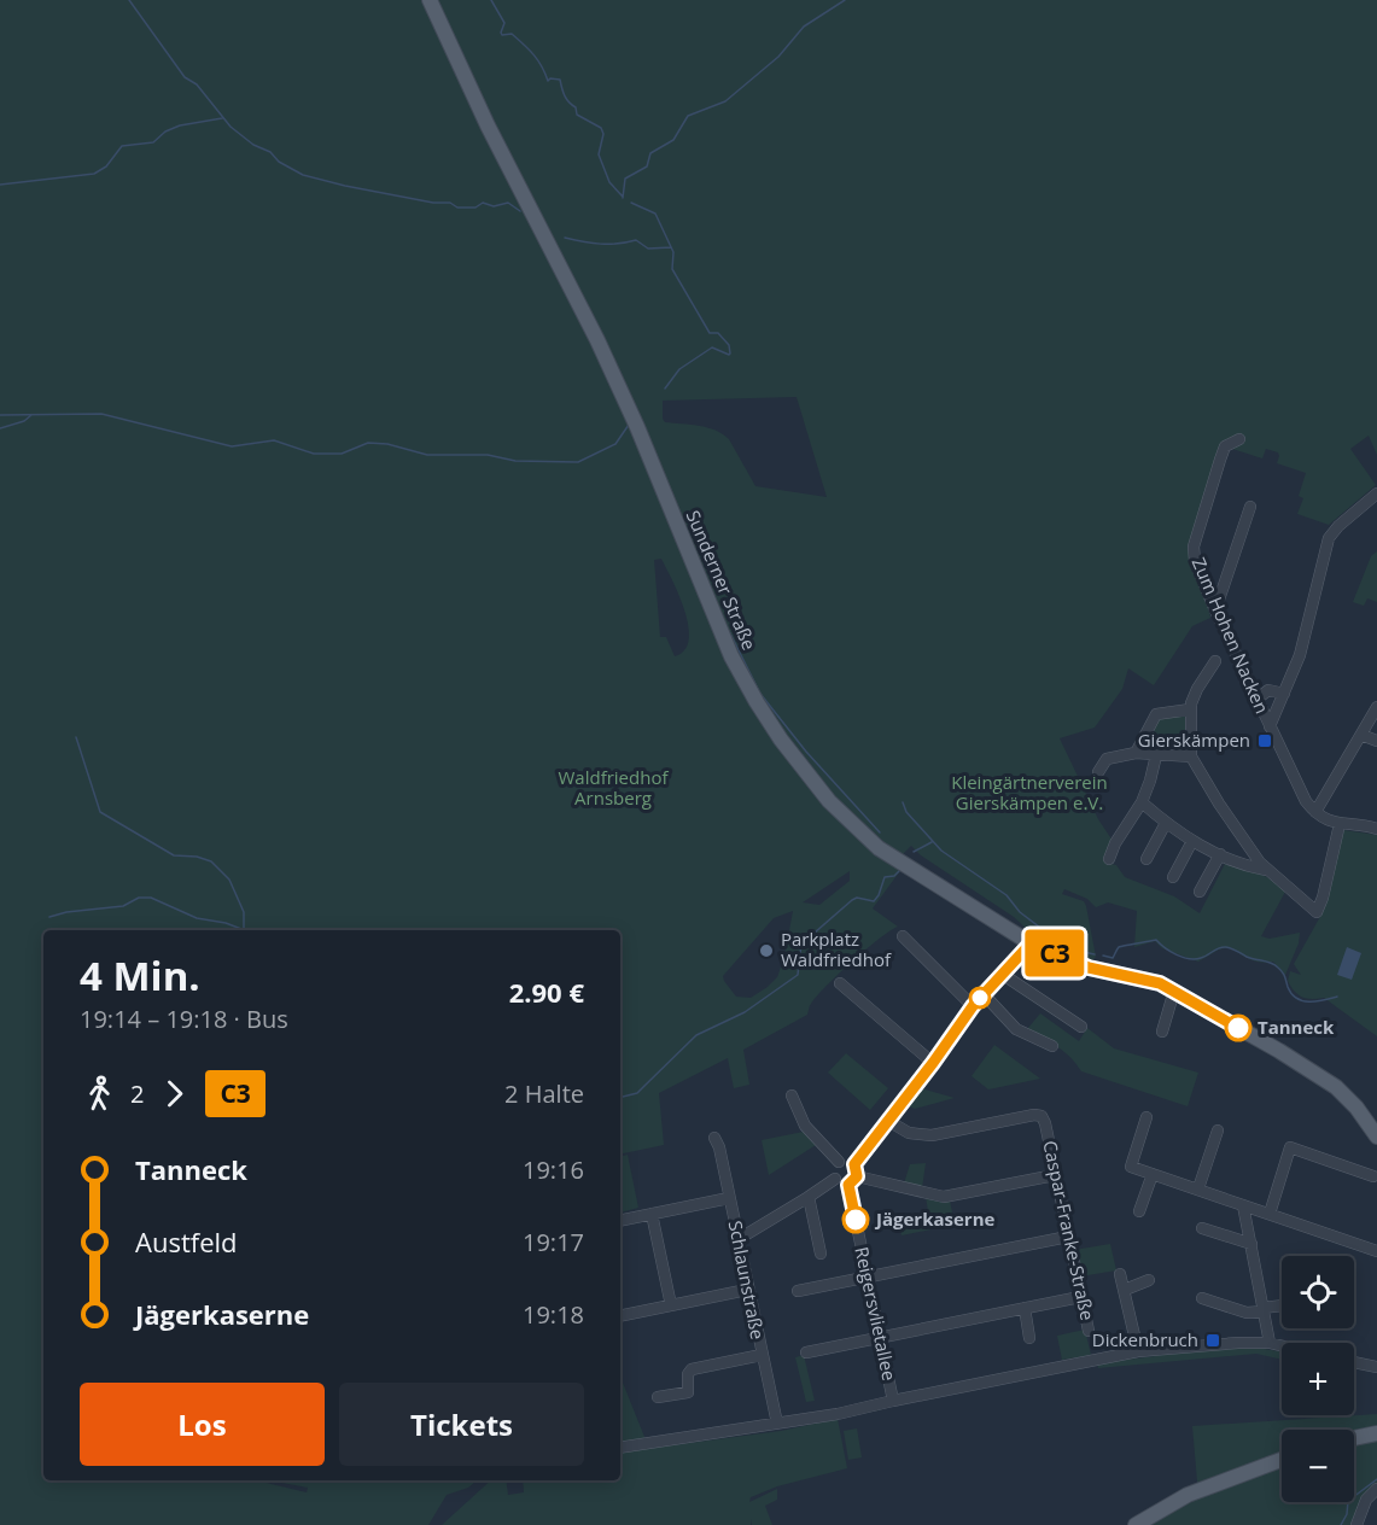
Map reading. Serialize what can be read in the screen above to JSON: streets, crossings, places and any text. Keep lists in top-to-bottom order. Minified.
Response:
{"streets":{"main road":["Sunderner Straße"],"street":["Zum Hohen Nacken","Caspar-Franke-Straße","Schlaunstraße","Reigersvlietallee"]},"parks":["Waldfriedhof Arnsberg","Kleingärtnerverein Gierskämpen e.V."],"places":{"transit":["Gierskämpen","Dickenbruch"],"other":["Parkplatz Waldfriedhof","Tanneck","Jägerkaserne"]},"lines":["bus line C3"],"page":{"on_map":"C3","heading":["4 Min.","19:14 – 19:18 · Bus","2.90 €"],"legs":["2","C3","2 Halte"],"list":[{"name":"Tanneck","value":"19:16"},{"name":"Austfeld","value":"19:17"},{"name":"Jägerkaserne","value":"19:18"}],"map_buttons":["+","−"],"buttons":["Los","Tickets"]}}
